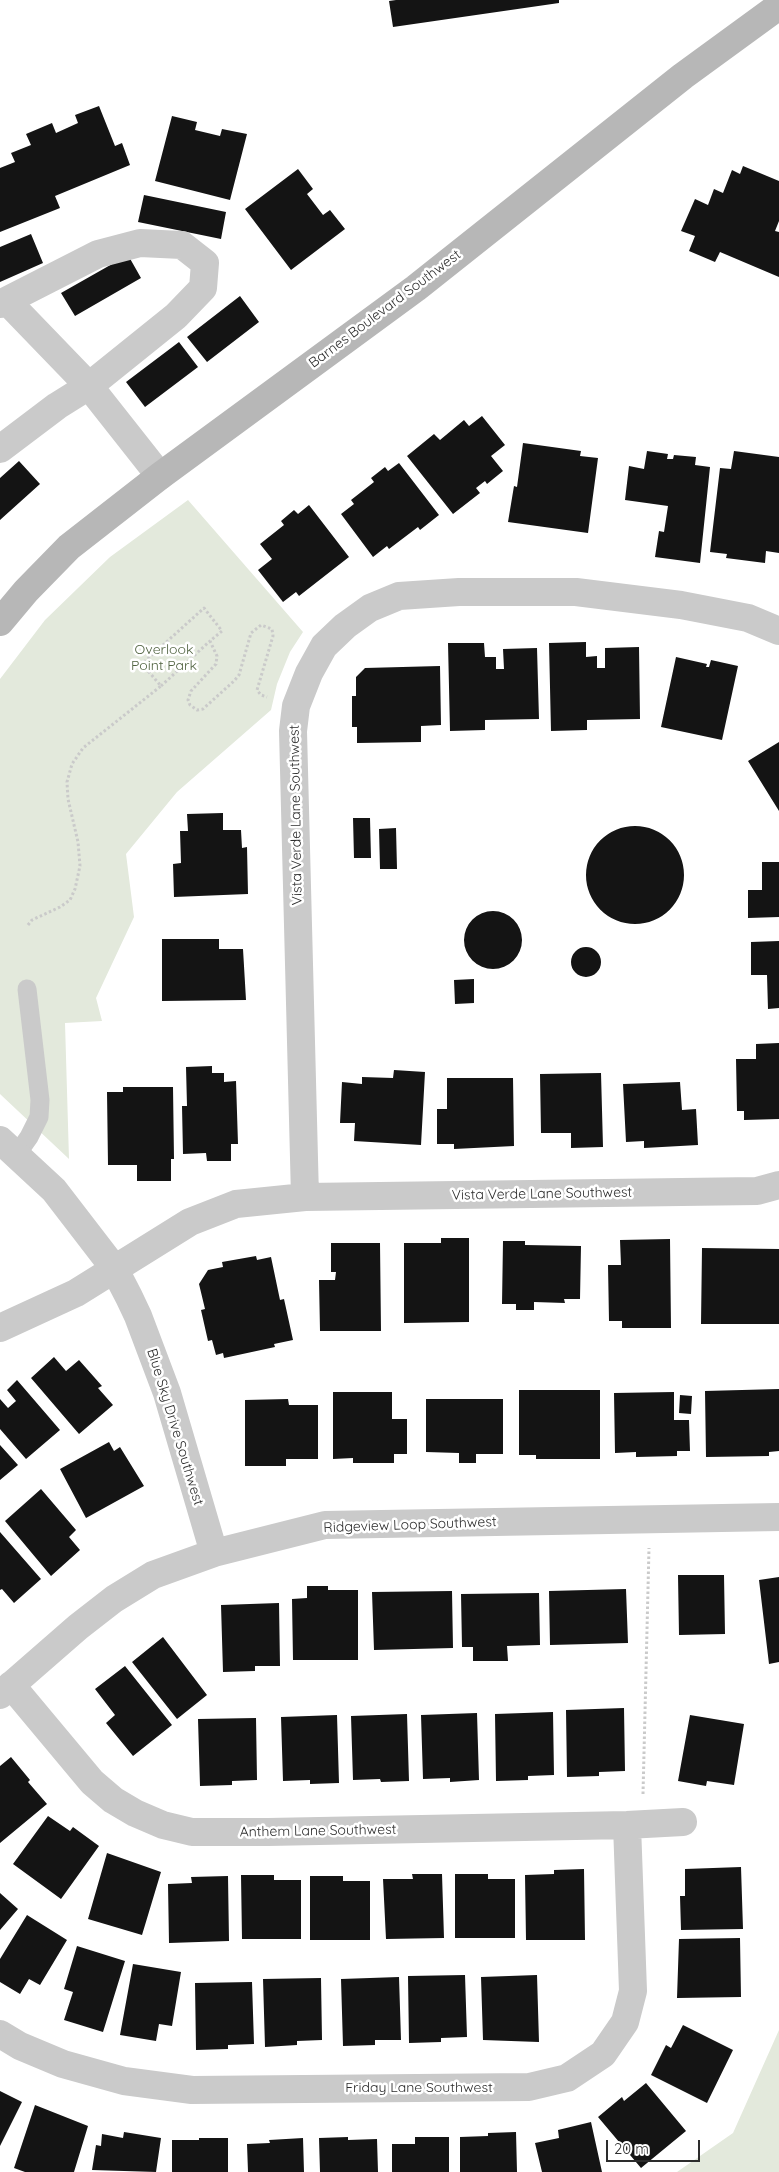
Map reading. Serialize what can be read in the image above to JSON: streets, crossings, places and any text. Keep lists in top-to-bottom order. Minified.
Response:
{"streets":{"street":["Barnes Boulevard Southwest","Vista Verde Lane Southwest","Blue Sky Drive Southwest","Ridgeview Loop Southwest","Anthem Lane Southwest","Friday Lane Southwest"]},"crossings":[["Vista Verde Lane Southwest","Blue Sky Drive Southwest"],["Blue Sky Drive Southwest","Ridgeview Loop Southwest"],["Ridgeview Loop Southwest","Anthem Lane Southwest"],["Anthem Lane Southwest","Friday Lane Southwest"]],"parks":["Overlook Point Park"],"scale_bar":"20 m"}
